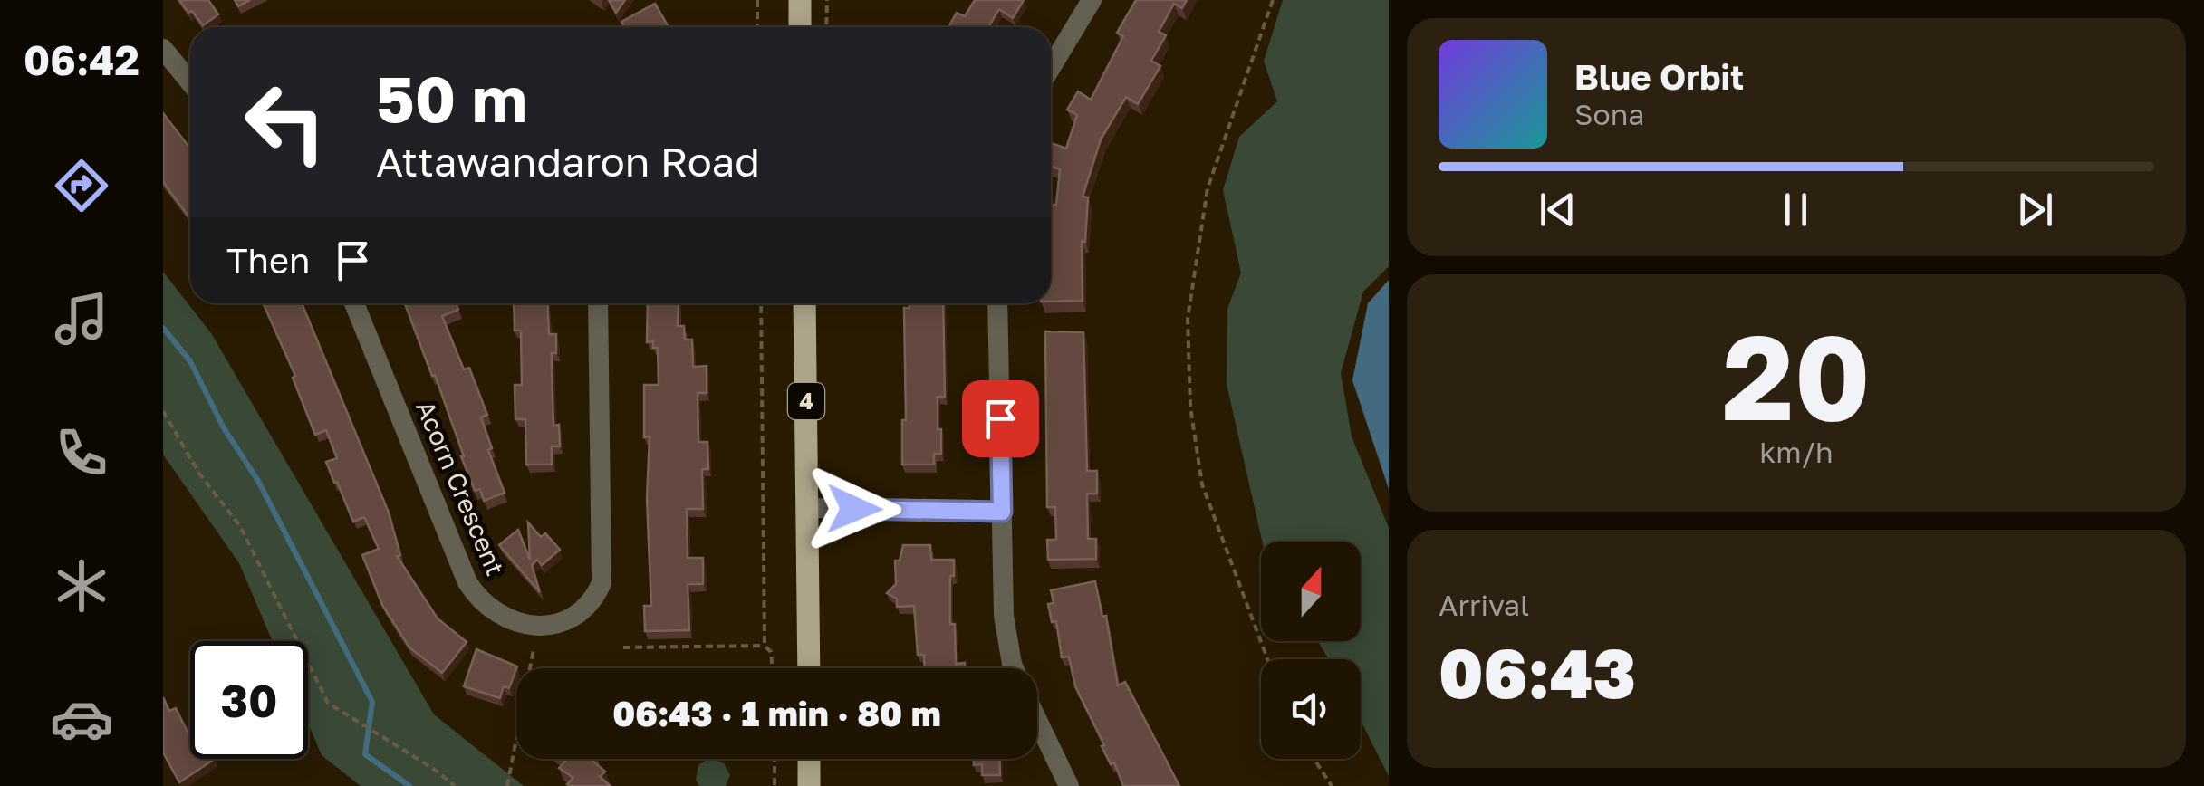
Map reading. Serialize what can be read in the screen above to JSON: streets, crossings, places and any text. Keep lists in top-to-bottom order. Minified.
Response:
{"streets":{"main road":["4"],"street":["Acorn Crescent"]},"north":"top","page":{"tabs":"06:42","turn":["50 m","Attawandaron Road"],"song":["Blue Orbit","Sona"],"then":"Then","tile":[["20","km/h"],["Arrival","06:43"]],"limit":"30","trip":"06:43 · 1 min · 80 m"}}
